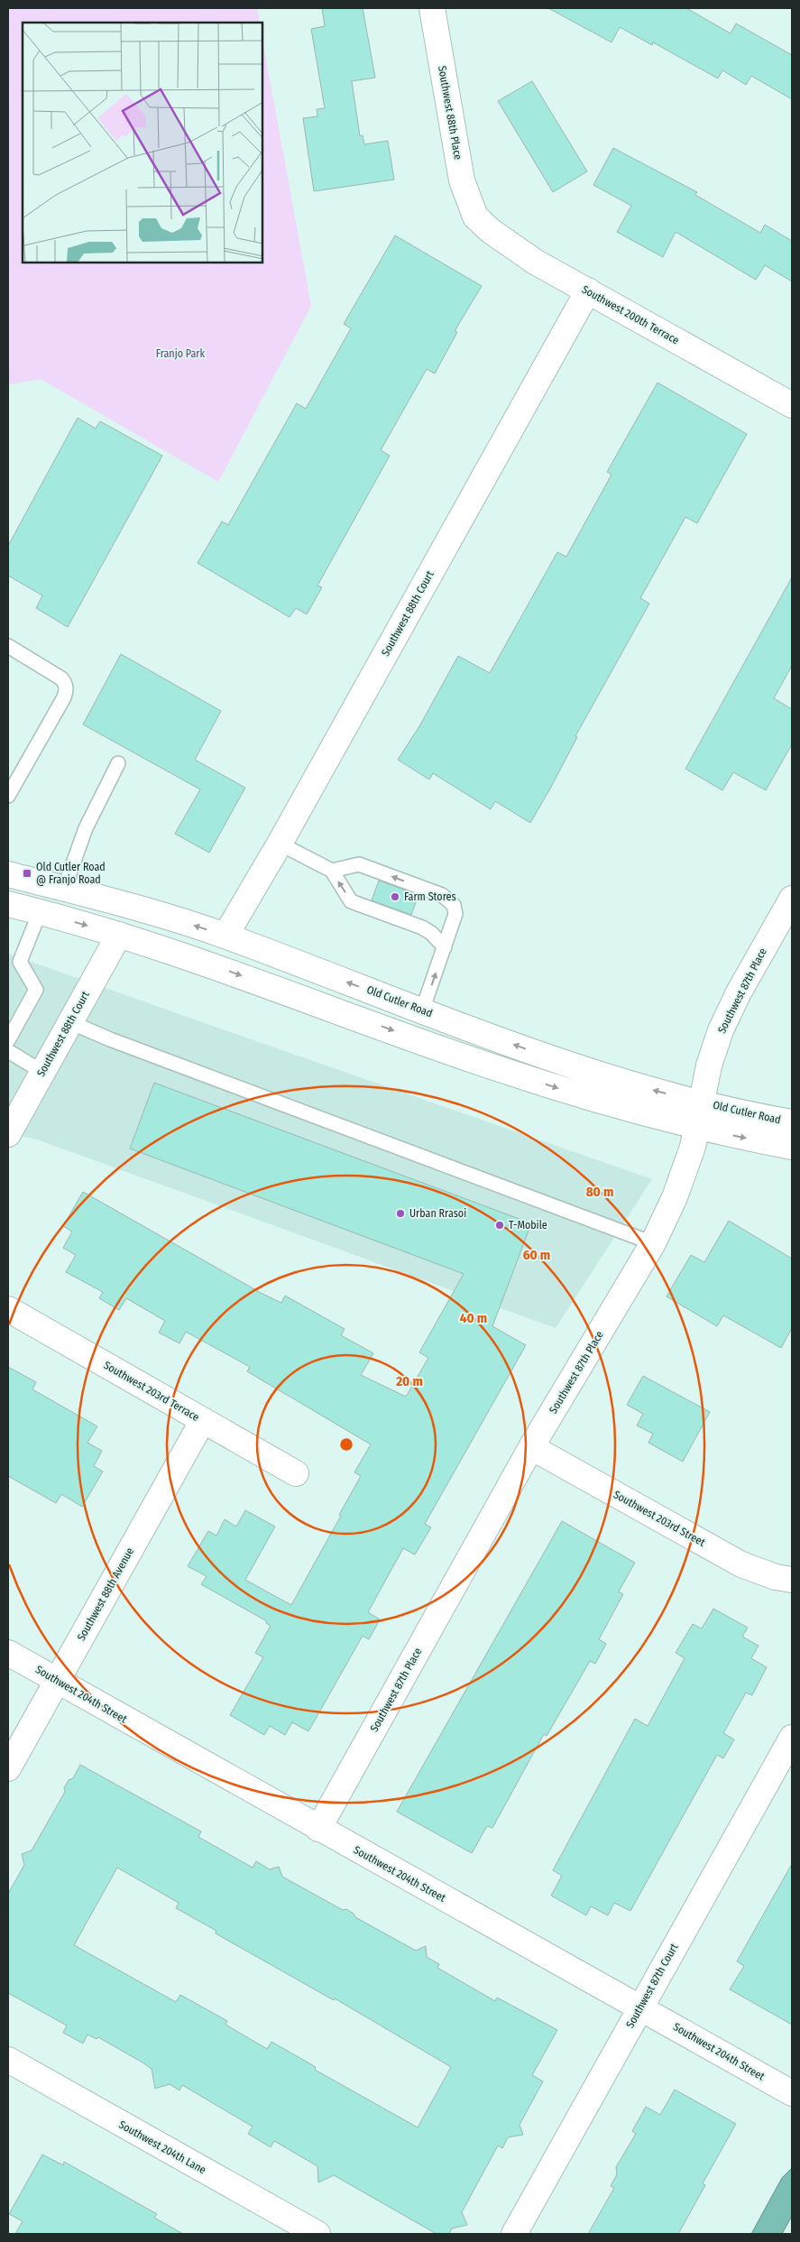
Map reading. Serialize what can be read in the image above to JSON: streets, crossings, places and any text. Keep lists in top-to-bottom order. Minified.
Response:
{"streets":{"street":["Southwest 88th Place","Southwest 200th Terrace","Southwest 88th Court","Southwest 87th Place","Old Cutler Road","Southwest 203rd Terrace","Southwest 203rd Street","Southwest 88th Avenue","Southwest 204th Street","Southwest 87th Court","Southwest 204th Lane"]},"crossings":[["Southwest 88th Place","Southwest 200th Terrace"],["Southwest 200th Terrace","Southwest 88th Court"],["Southwest 88th Court","Old Cutler Road"],["Southwest 87th Place","Old Cutler Road"],["Southwest 87th Place","Southwest 203rd Street"],["Southwest 87th Place","Southwest 204th Street"],["Southwest 203rd Terrace","Southwest 88th Avenue"],["Southwest 88th Avenue","Southwest 204th Street"],["Southwest 204th Street","Southwest 87th Court"]],"parks":["Franjo Park"],"places":{"transit":["Old Cutler Road @ Franjo Road"],"other":["Farm Stores","Urban Rrasoi","T-Mobile"]},"rings":["80 m","60 m","40 m","20 m"]}
